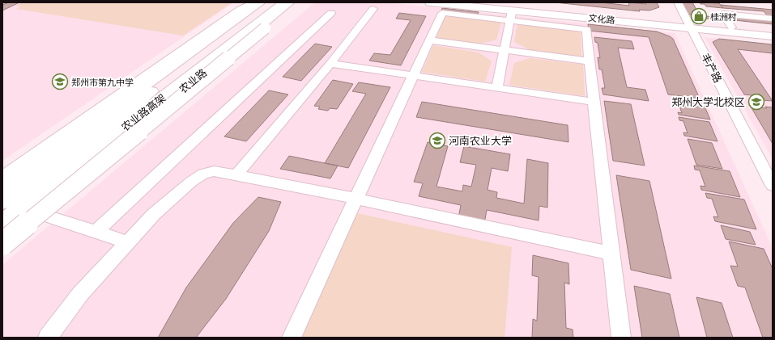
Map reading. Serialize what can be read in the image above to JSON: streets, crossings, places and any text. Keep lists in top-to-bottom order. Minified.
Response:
{"streets":{"main road":["文化路","农业路高架"],"street":["丰产路","农业路"]},"crossings":[["文化路","丰产路"],["农业路","农业路高架"]],"places":{"shop":["桂洲村"],"school or university":["郑州市第九中学","郑州大学北校区","河南农业大学"]}}
